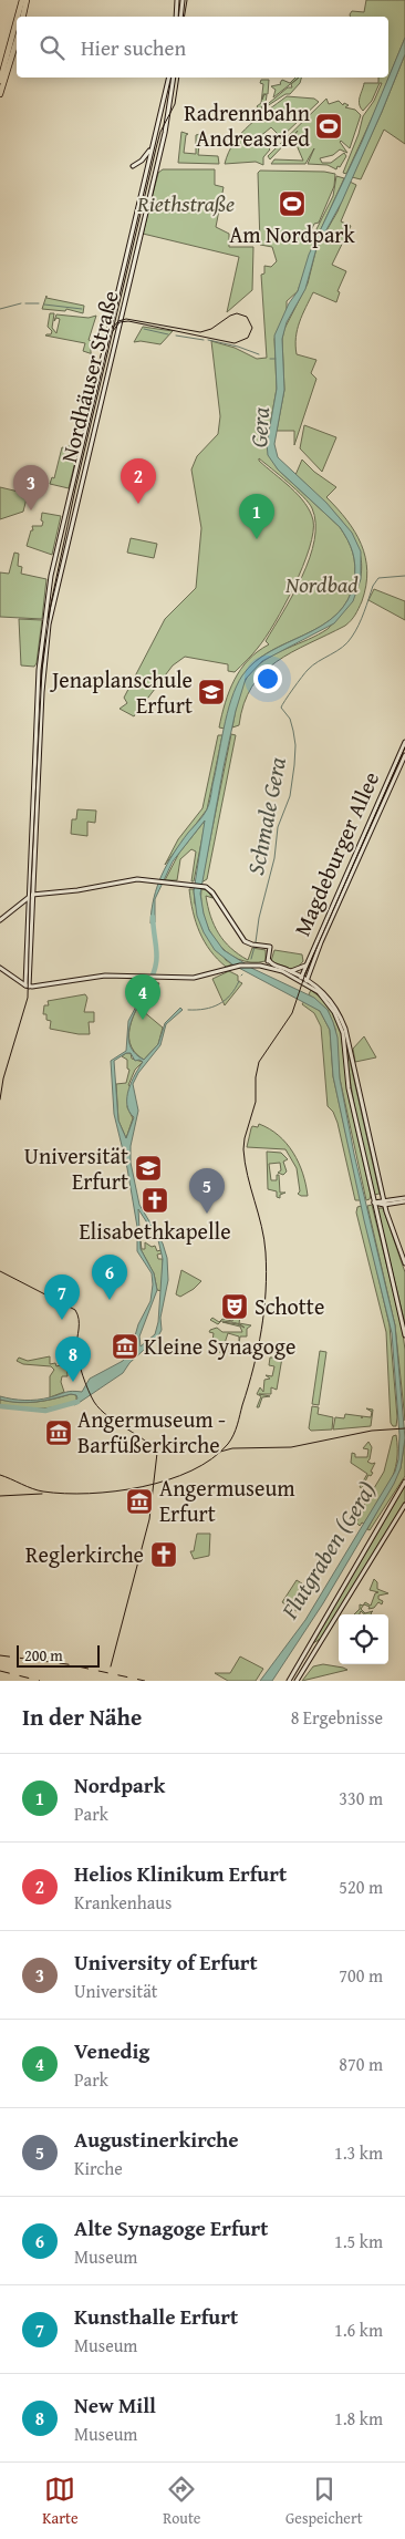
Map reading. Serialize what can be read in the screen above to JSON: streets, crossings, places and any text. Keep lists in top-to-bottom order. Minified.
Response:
{"streets":{"main road":["Nordhäuser Straße","Magdeburger Allee"]},"water":["Gera","Schmale Gera","Flutgraben (Gera)"],"parks":["Riethstraße","Nordbad"],"places":{"sports":["Radrennbahn Andreasried","Am Nordpark"],"school or university":["Jenaplanschule Erfurt","Universität Erfurt"],"church":["Elisabethkapelle","Reglerkirche"],"theatre":["Schotte"],"museum":["Kleine Synagoge","Angermuseum - Barfüßerkirche","Angermuseum Erfurt"]},"scale_bar":"200 m","page":{"search":"Hier suchen","pins":["2","3","1","4","5","6","7","8"],"scale":"200 m","heading":["In der Nähe","8 Ergebnisse"],"list":[{"mark":"1","name":"Nordpark","note":"Park","value":"330 m"},{"mark":"2","name":"Helios Klinikum Erfurt","note":"Krankenhaus","value":"520 m"},{"mark":"3","name":"University of Erfurt","note":"Universität","value":"700 m"},{"mark":"4","name":"Venedig","note":"Park","value":"870 m"},{"mark":"5","name":"Augustinerkirche","note":"Kirche","value":"1.3 km"},{"mark":"6","name":"Alte Synagoge Erfurt","note":"Museum","value":"1.5 km"},{"mark":"7","name":"Kunsthalle Erfurt","note":"Museum","value":"1.6 km"},{"mark":"8","name":"New Mill","note":"Museum","value":"1.8 km"}],"nav":["Karte","Route","Gespeichert"]}}
